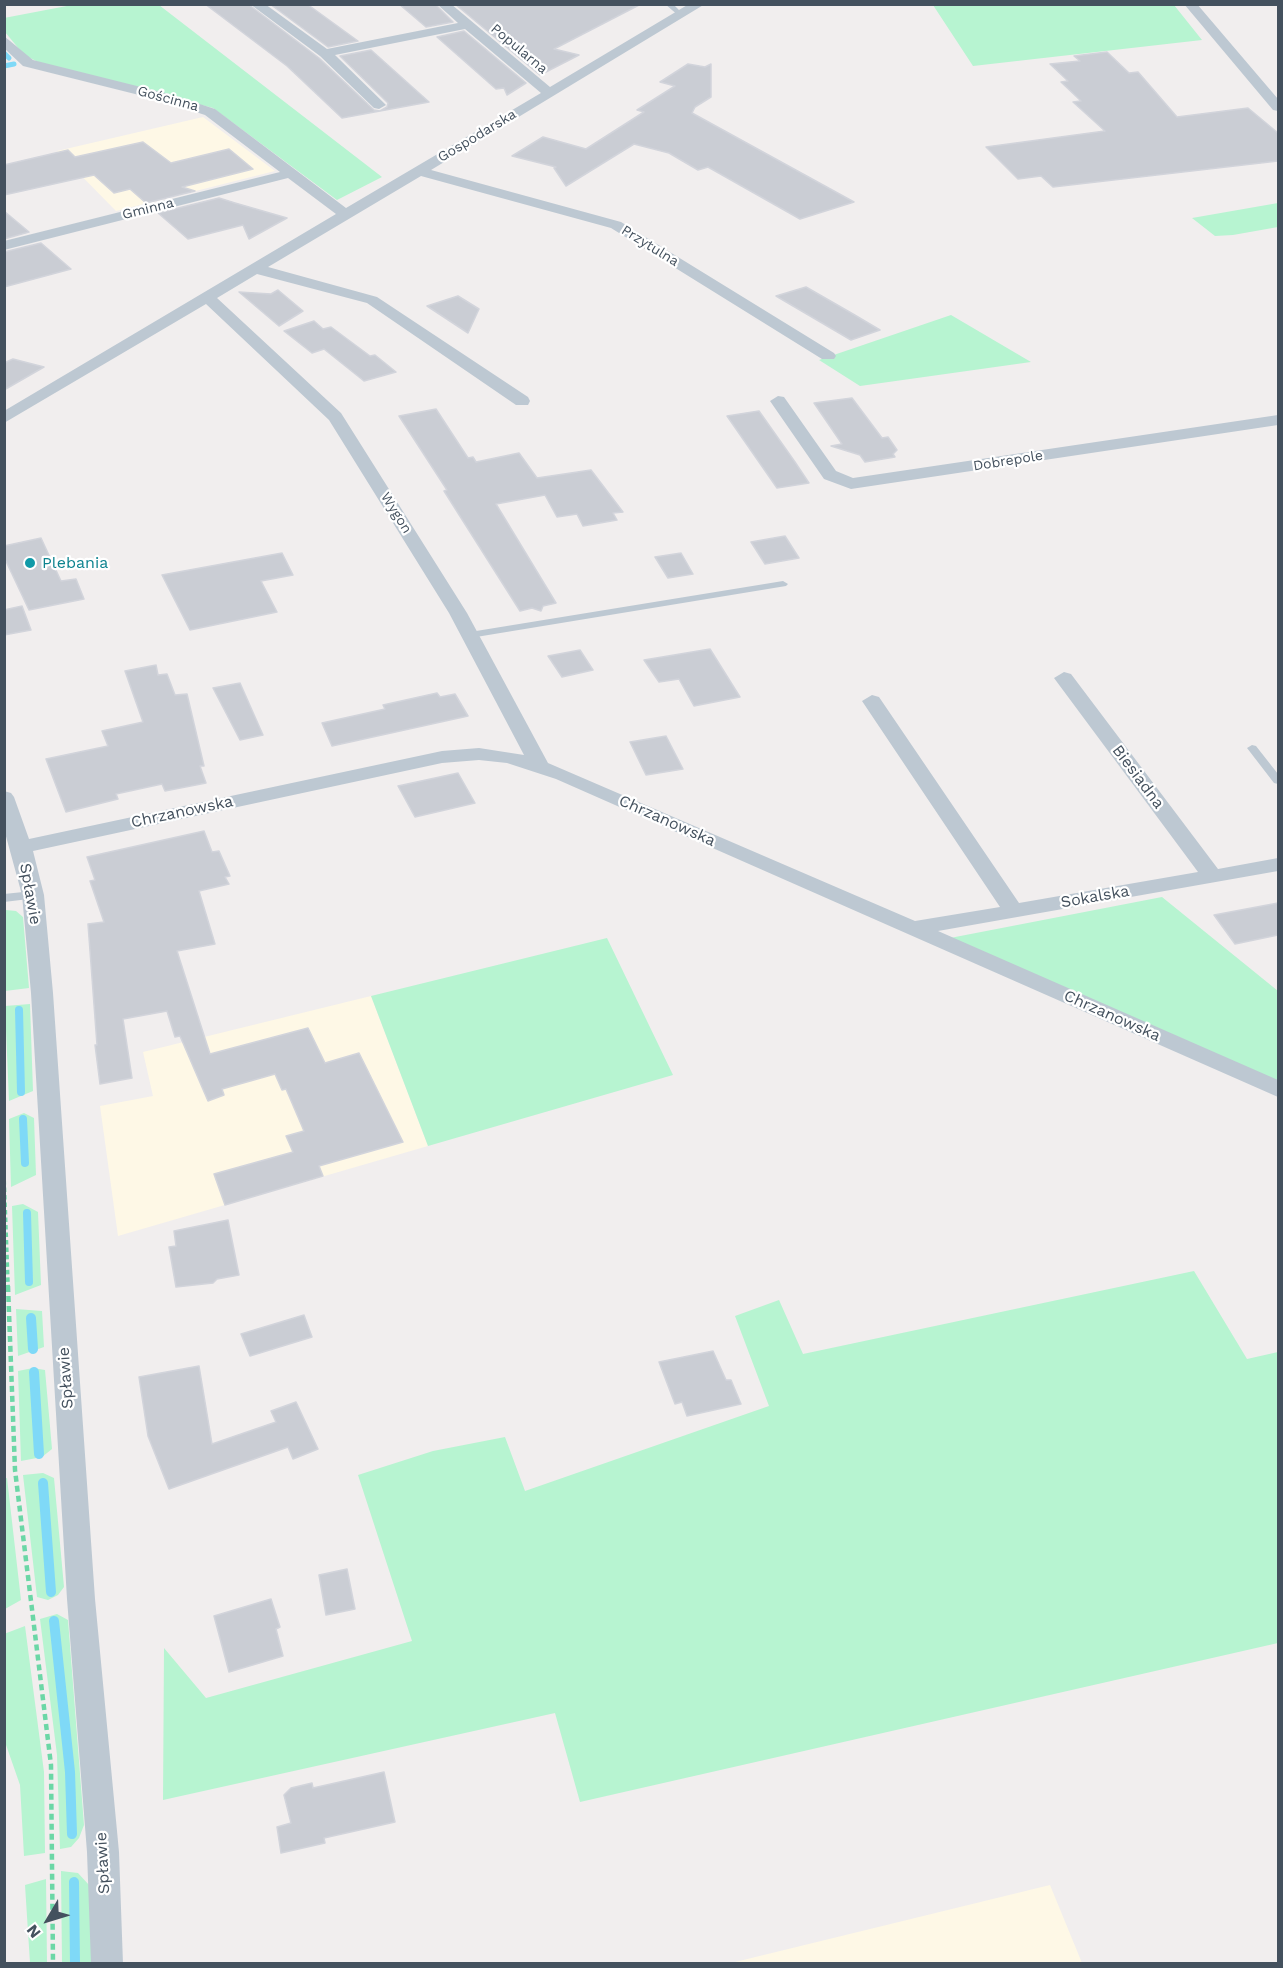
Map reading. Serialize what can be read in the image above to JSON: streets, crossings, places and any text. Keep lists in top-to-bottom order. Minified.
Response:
{"streets":{"street":["Popularna","Gościnna","Gospodarska","Gminna","Przytulna","Dobrepole","Wygon","Biesiadna","Chrzanowska","Spławie","Sokalska"]},"crossings":[["Popularna","Gospodarska"],["Gościnna","Gospodarska"],["Gościnna","Gminna"],["Gospodarska","Przytulna"],["Gospodarska","Wygon"],["Wygon","Chrzanowska"],["Biesiadna","Sokalska"],["Chrzanowska","Spławie"],["Chrzanowska","Sokalska"]],"places":["Plebania"],"north":"bottom left"}
